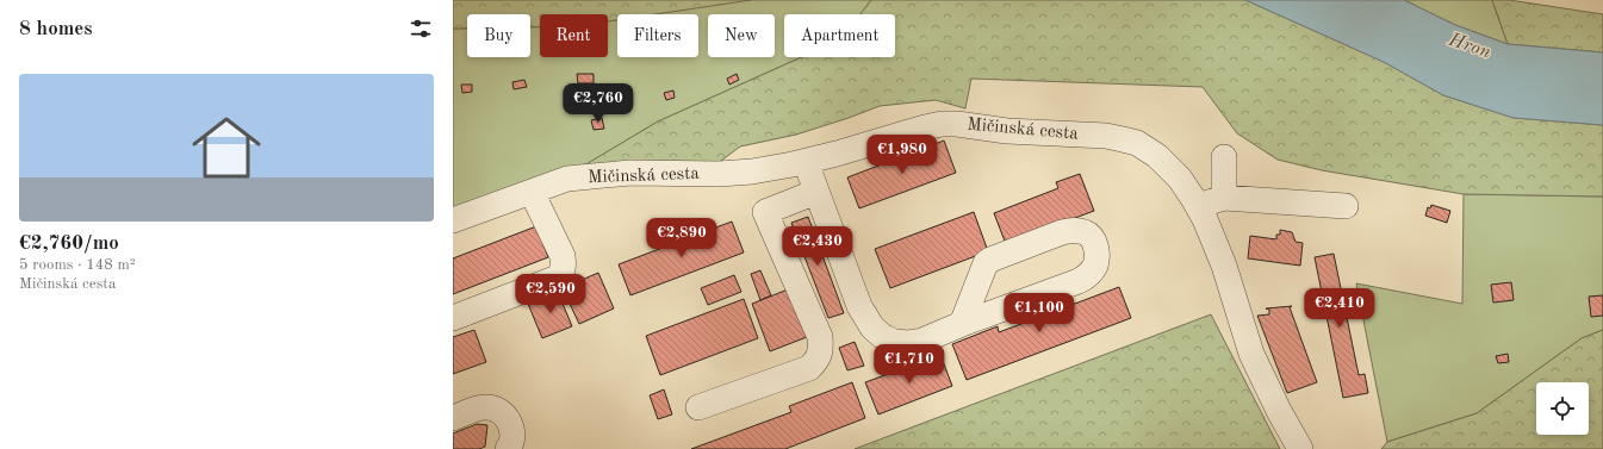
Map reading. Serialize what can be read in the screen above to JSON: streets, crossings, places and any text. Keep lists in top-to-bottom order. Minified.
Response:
{"streets":{"street":["Mičinská cesta"]},"water":["Hron"],"page":{"heading":"8 homes","chip":["Buy","Rent","Filters","New","Apartment"],"list":[{"name":"€2,760/mo","note":"5 rooms · 148 m² · Mičinská cesta"}],"price":["€2,760","€1,980","€2,890","€2,430","€2,590","€2,410","€1,100","€1,710"]}}
